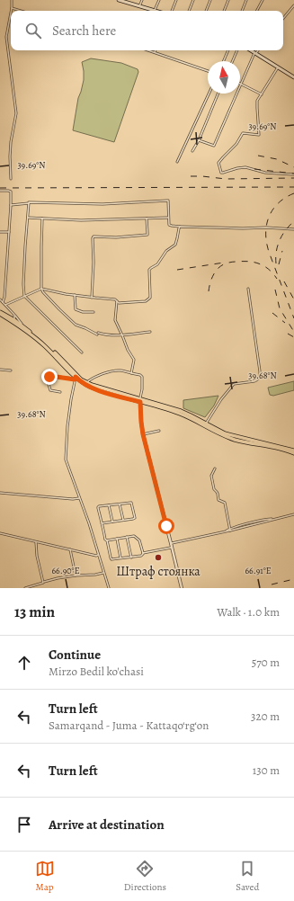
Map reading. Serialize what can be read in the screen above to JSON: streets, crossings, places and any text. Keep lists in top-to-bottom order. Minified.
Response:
{"places":["Штраф стоянка"],"north":"top","page":{"search":"Search here","heading":["13 min","Walk · 1.0 km"],"list":[["Continue","Mirzo Bedil ko'chasi","570 m"],["Turn left","Samarqand - Juma - Kattaqo‘rg‘on","320 m"],["Turn left","130 m"],"Arrive at destination"],"nav":["Map","Directions","Saved"]},"coordinates":["39.69°N","39.68°N","66.90°E","66.91°E"]}
